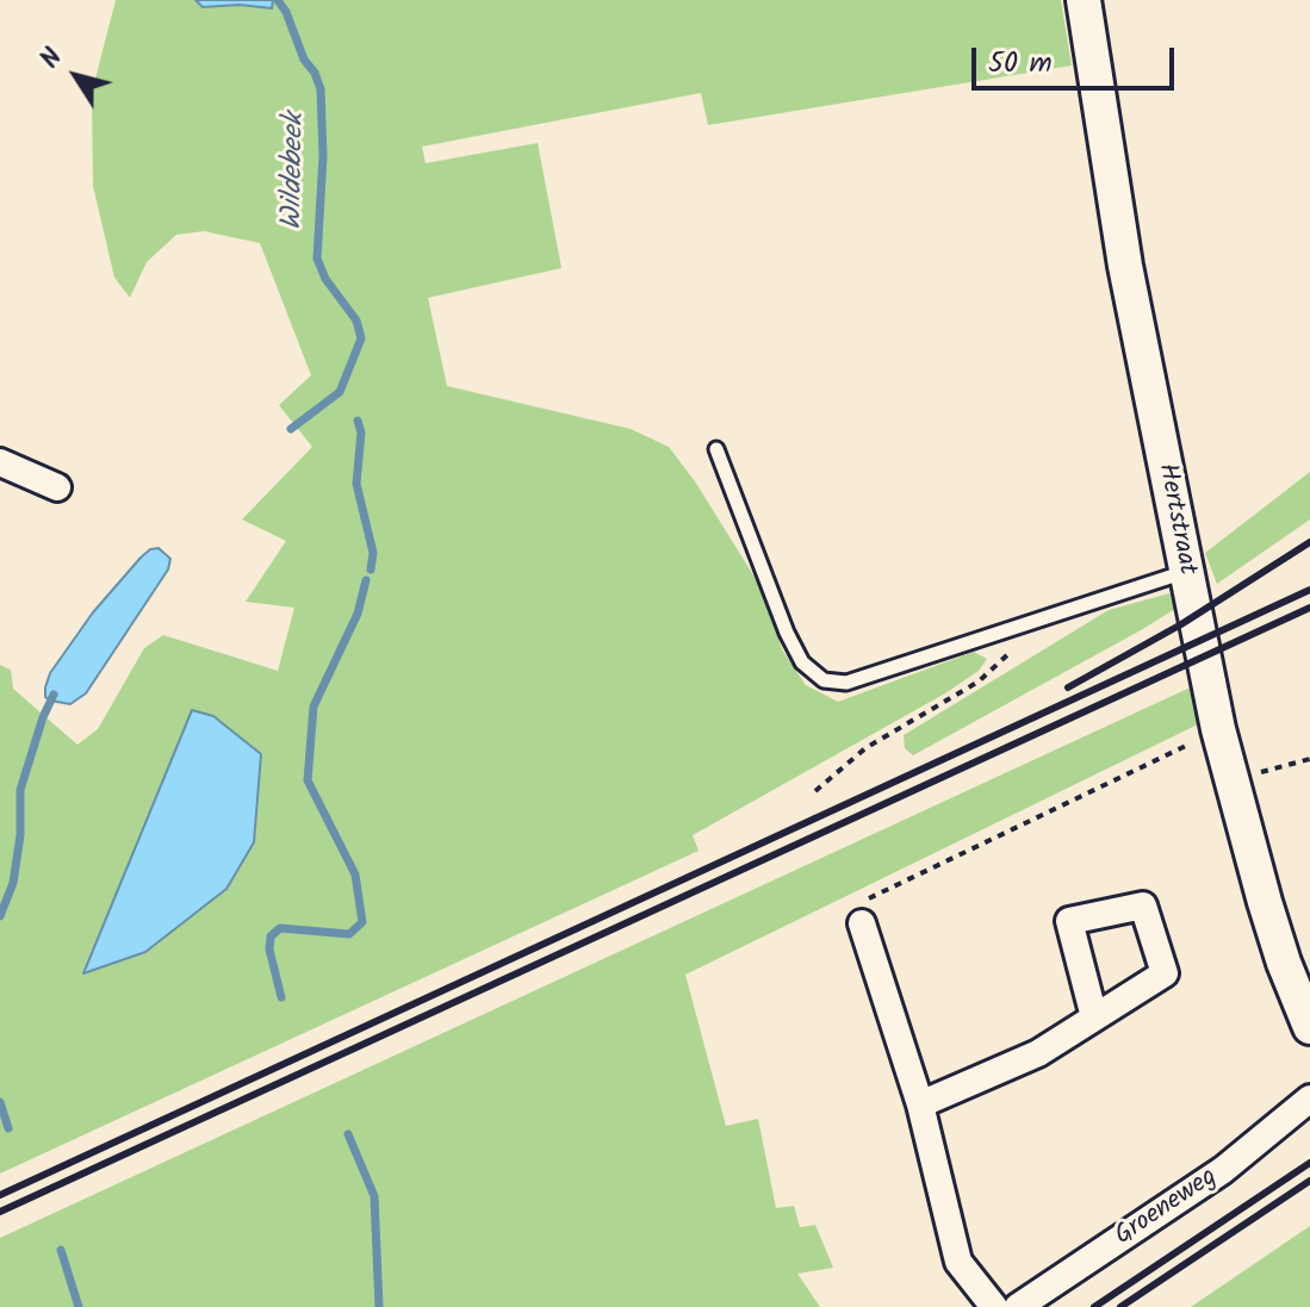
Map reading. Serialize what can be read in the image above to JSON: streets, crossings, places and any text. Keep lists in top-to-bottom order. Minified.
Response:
{"streets":{"street":["Hertstraat","Groeneweg"]},"water":["Wildebeek"],"scale_bar":"50 m","north":"top left"}
